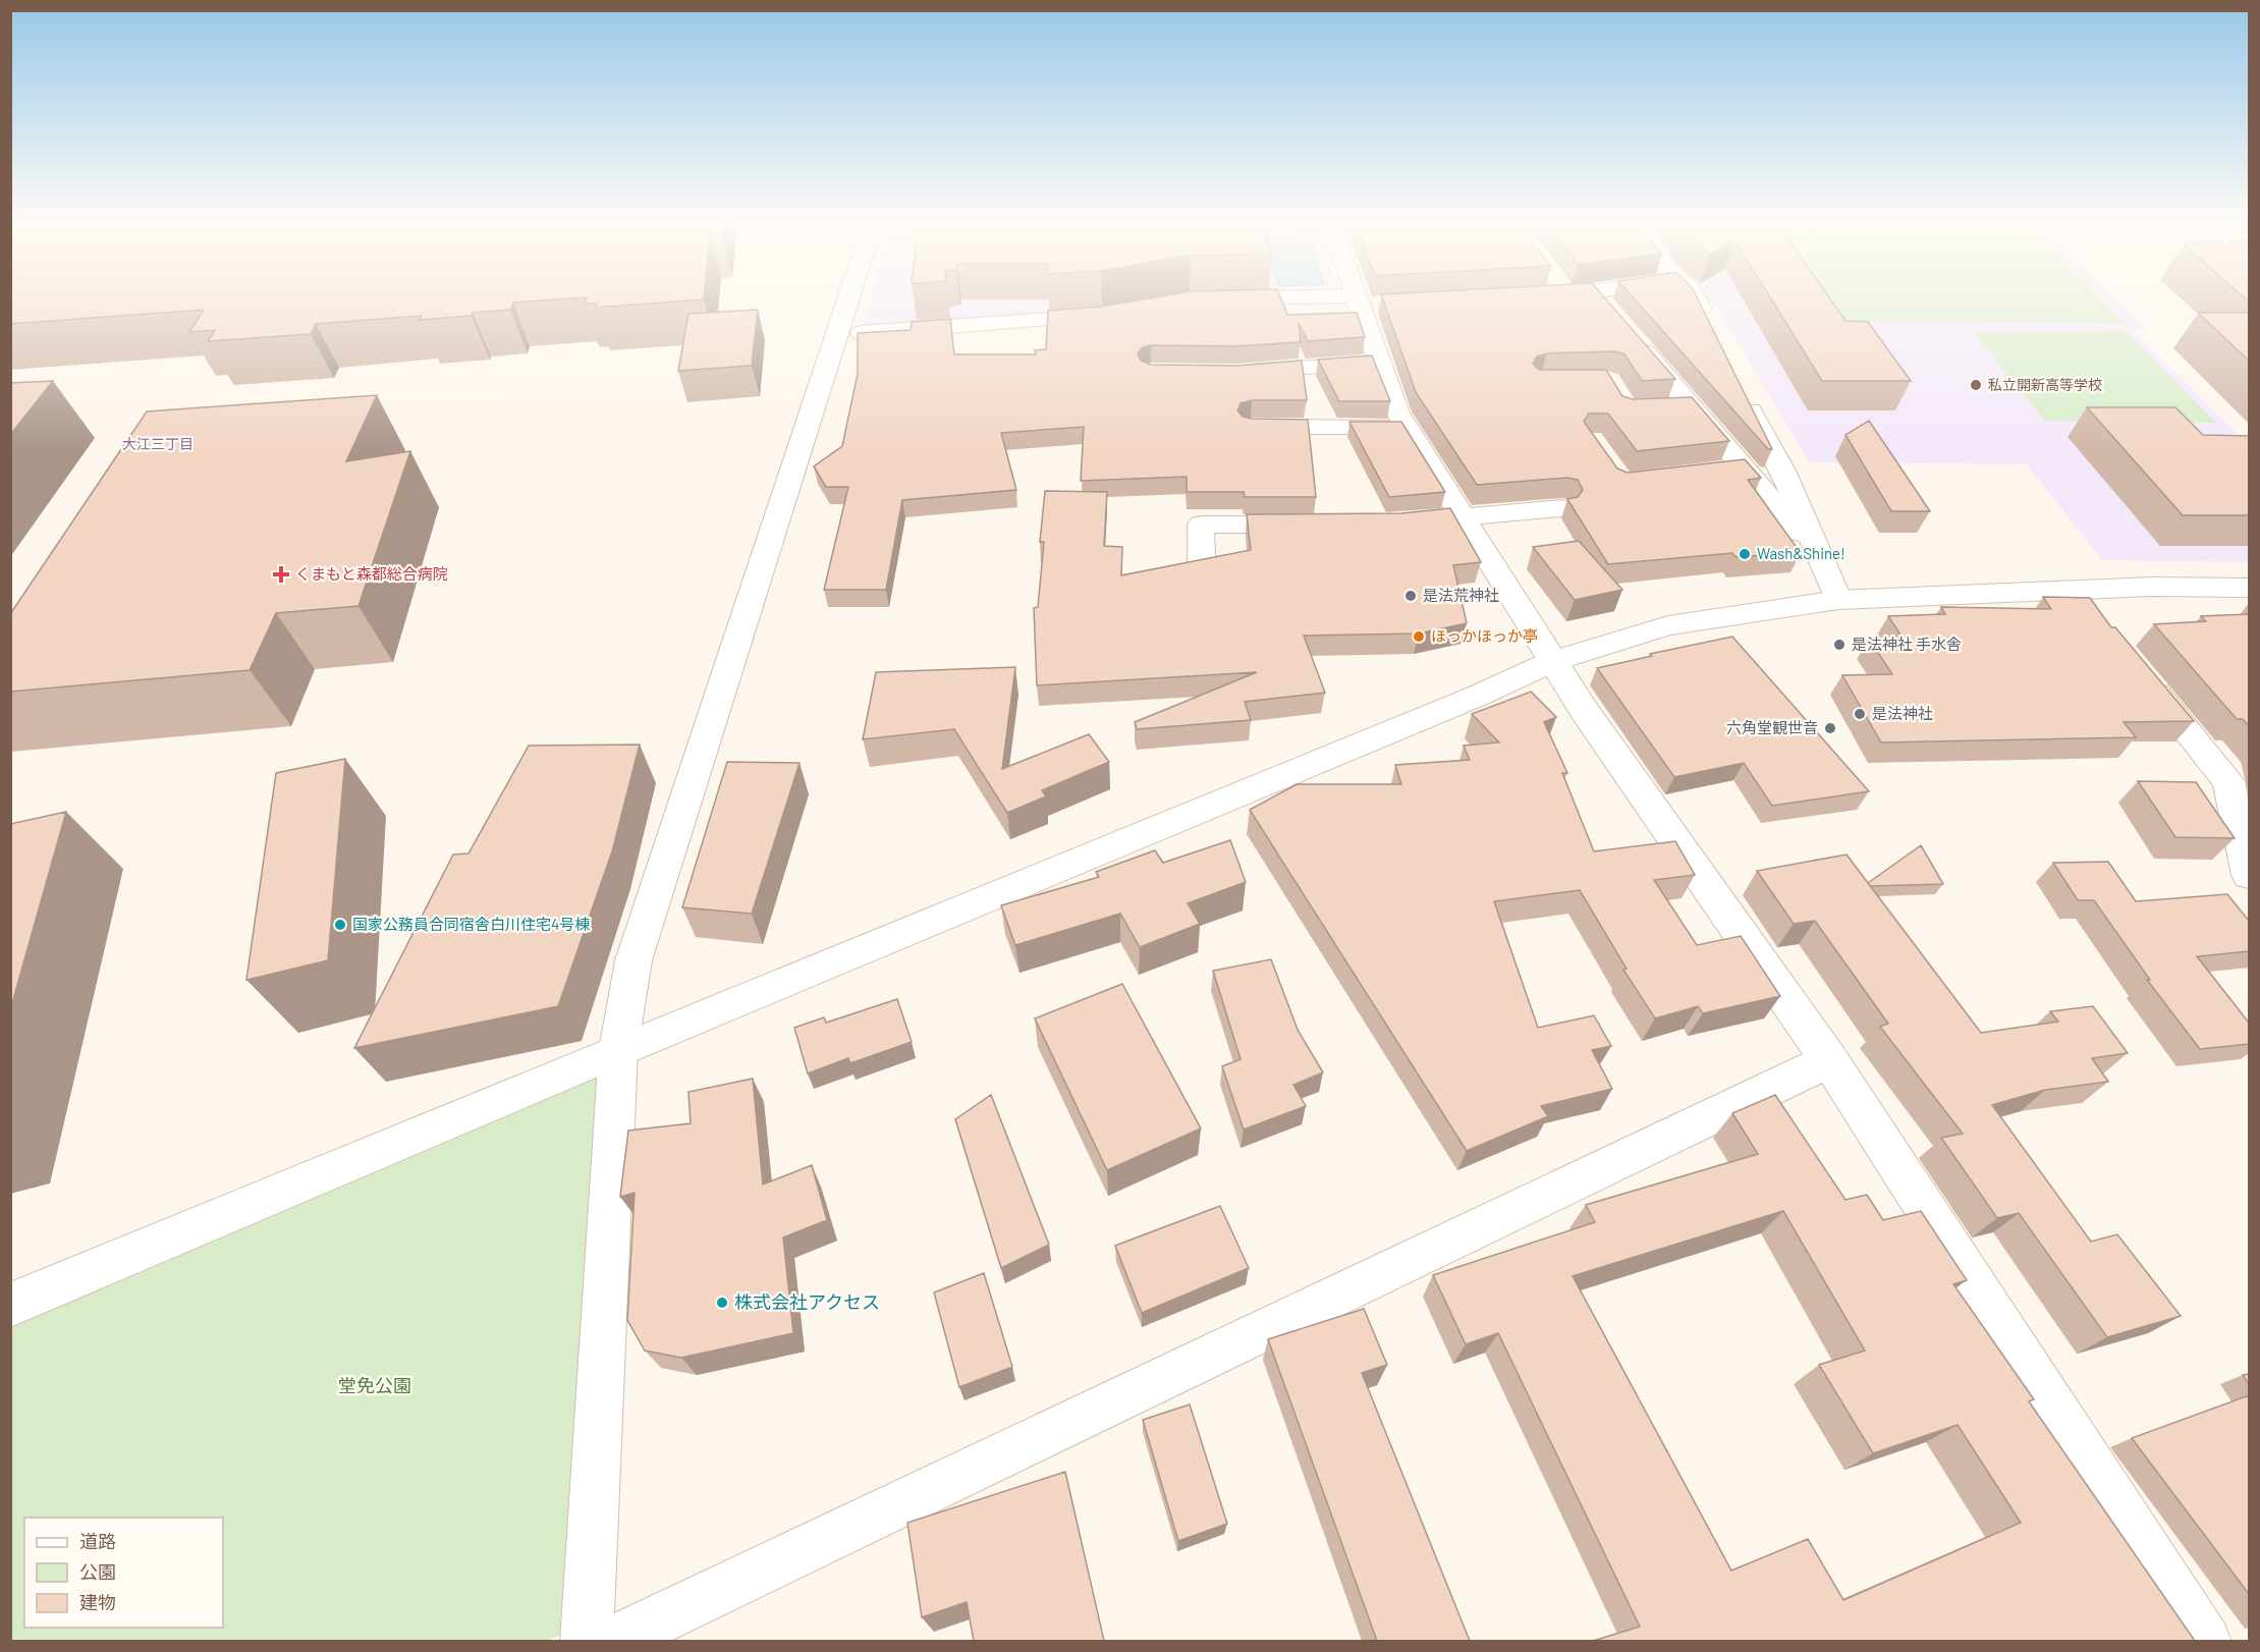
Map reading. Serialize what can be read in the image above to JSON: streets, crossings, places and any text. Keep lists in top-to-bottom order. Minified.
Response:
{"districts":["大江三丁目"],"parks":["堂免公園"],"places":{"other":["私立開新高等学校","Wash&Shine!","是法荒神社","ほっかほっか亭","是法神社 手水舎","是法神社","六角堂観世音","国家公務員合同宿舎白川住宅4号棟","株式会社アクセス"],"health":["くまもと森都総合病院"]},"legend":["道路","公園","建物"]}
